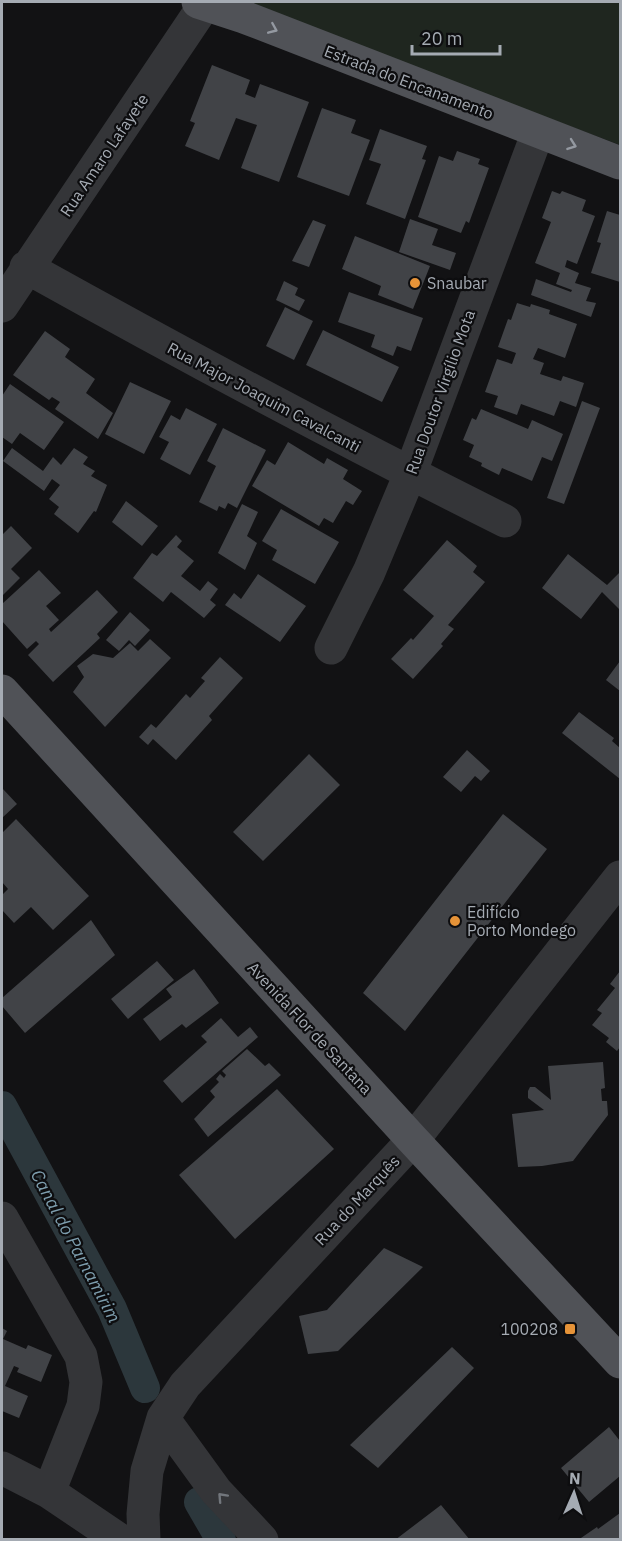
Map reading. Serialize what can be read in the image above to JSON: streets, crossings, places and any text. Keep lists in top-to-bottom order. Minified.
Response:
{"streets":{"main road":["Estrada do Encanamento","Avenida Flor de Santana"],"street":["Rua Amaro Lafayete","Rua Doutor Virgílio Mota","Rua Major Joaquim Cavalcanti","Rua do Marquês"]},"crossings":[["Estrada do Encanamento","Rua Amaro Lafayete"],["Estrada do Encanamento","Rua Doutor Virgílio Mota"],["Rua Amaro Lafayete","Rua Major Joaquim Cavalcanti"],["Rua Doutor Virgílio Mota","Rua Major Joaquim Cavalcanti"],["Avenida Flor de Santana","Rua do Marquês"]],"one_way":["Estrada do Encanamento"],"water":["Canal do Parnamirim"],"places":{"other":["Snaubar","Edifício Porto Mondego"],"transit":["100208"]},"scale_bar":"20 m","north":"top"}
